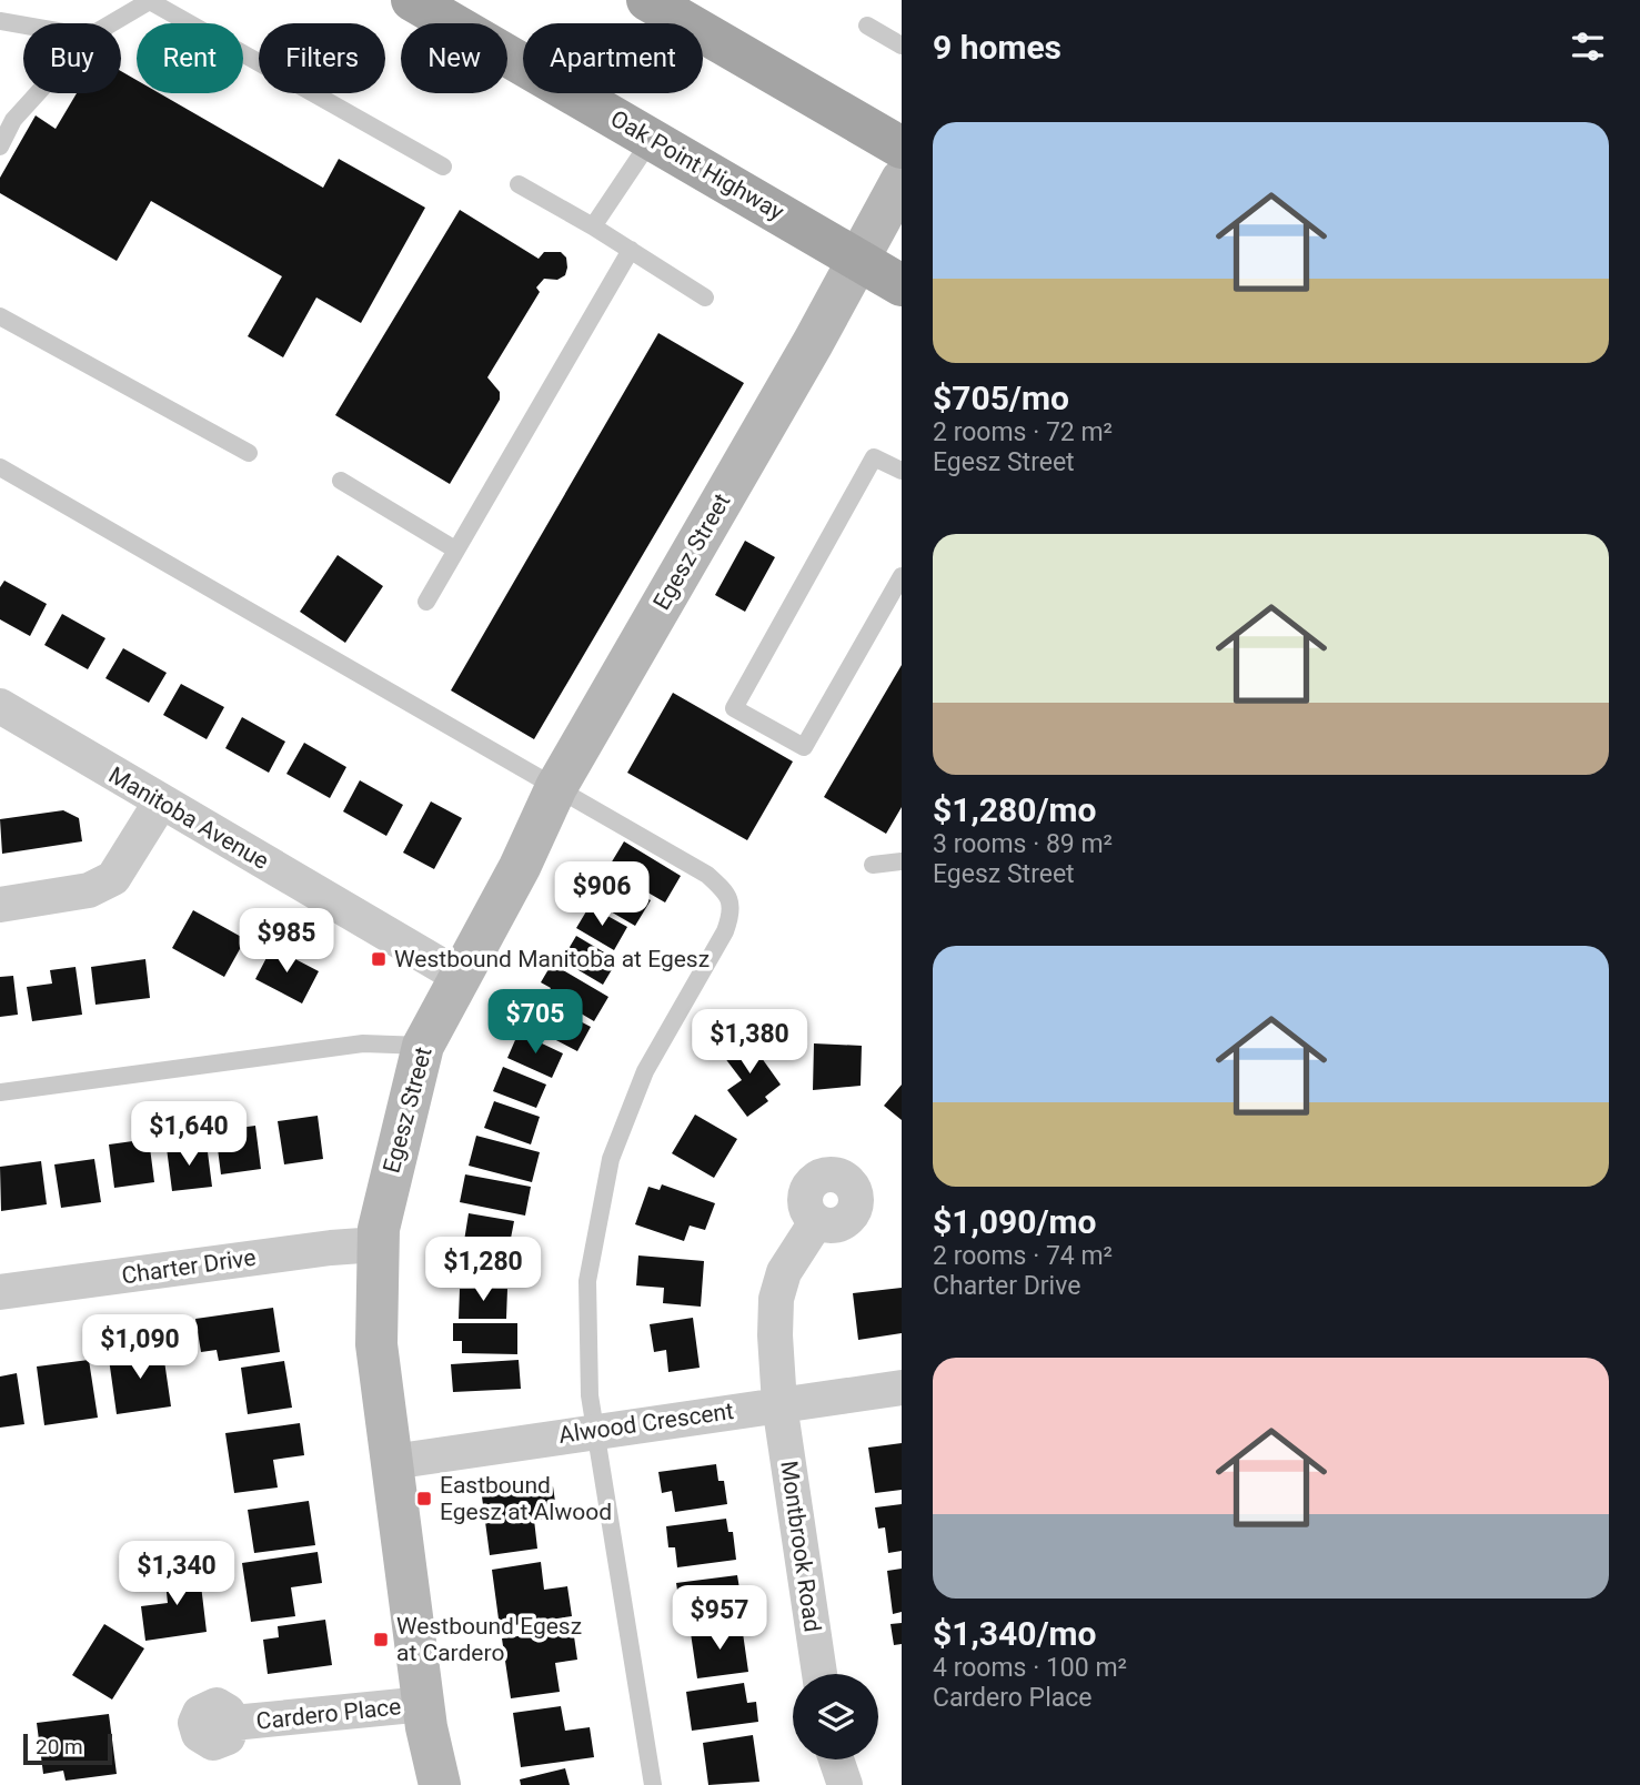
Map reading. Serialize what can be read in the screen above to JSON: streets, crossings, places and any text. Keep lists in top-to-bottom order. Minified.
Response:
{"streets":{"main road":["Oak Point Highway"],"street":["Egesz Street","Manitoba Avenue","Charter Drive","Alwood Crescent","Montbrook Road","Cardero Place"]},"crossings":[["Oak Point Highway","Egesz Street"],["Egesz Street","Manitoba Avenue"],["Egesz Street","Charter Drive"],["Egesz Street","Alwood Crescent"],["Egesz Street","Cardero Place"],["Alwood Crescent","Montbrook Road"]],"places":{"transit":["Westbound Manitoba at Egesz","Eastbound Egesz at Alwood","Westbound Egesz at Cardero"]},"scale_bar":"20 m","page":{"heading":"9 homes","chip":["Buy","Rent","Filters","New","Apartment"],"list":[{"name":"$705/mo","note":"2 rooms · 72 m² · Egesz Street"},{"name":"$1,280/mo","note":"3 rooms · 89 m² · Egesz Street"},{"name":"$1,090/mo","note":"2 rooms · 74 m² · Charter Drive"},{"name":"$1,340/mo","note":"4 rooms · 100 m² · Cardero Place"}],"price":["$906","$985","$705","$1,380","$1,640","$1,280","$1,090","$1,340","$957"],"scale":"20 m"}}
